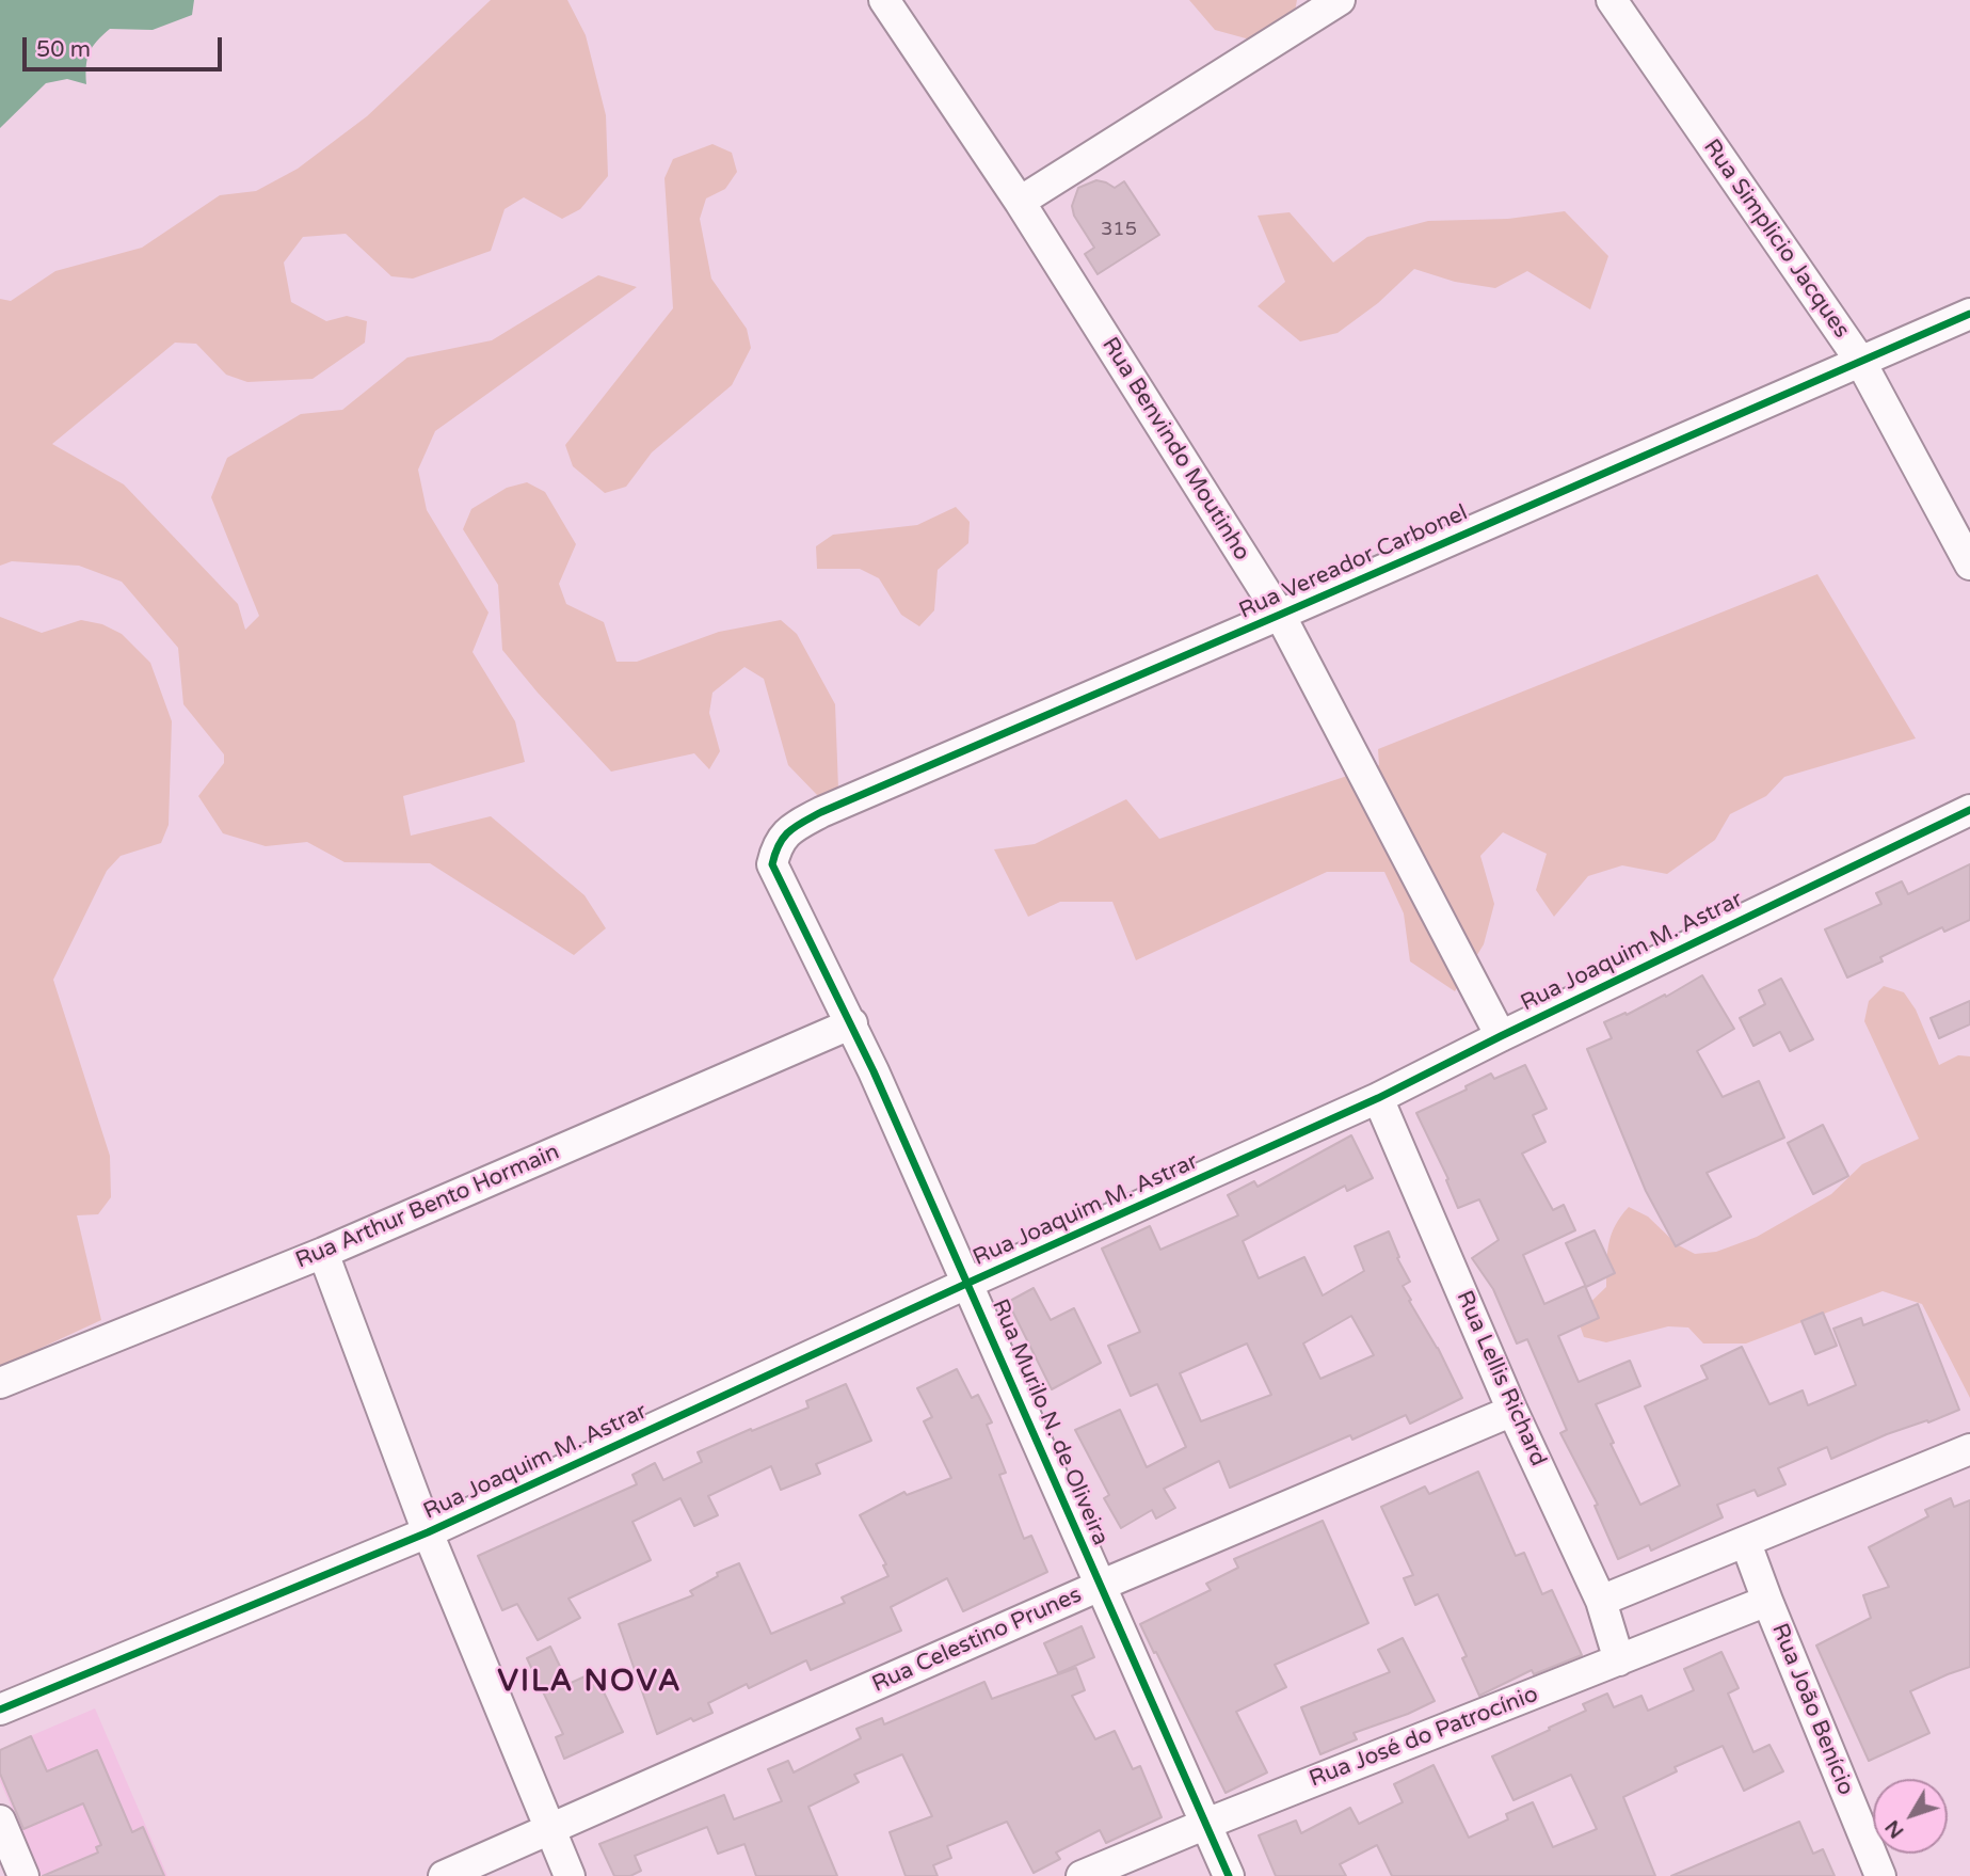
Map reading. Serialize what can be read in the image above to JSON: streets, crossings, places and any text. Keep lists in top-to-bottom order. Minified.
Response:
{"streets":{"street":["Rua Simplicio Jacques","Rua Benvindo Moutinho","Rua Vereador Carbonel","Rua Joaquim M. Astrar","Rua Arthur Bento Hormain","Rua Lellis Richard","Rua Murilo N. de Oliveira","Rua Celestino Prunes","Rua João Benício","Rua José do Patrocínio"]},"crossings":[["Rua Simplicio Jacques","Rua Vereador Carbonel"],["Rua Benvindo Moutinho","Rua Vereador Carbonel"],["Rua Benvindo Moutinho","Rua Joaquim M. Astrar"],["Rua Vereador Carbonel","Rua Murilo N. de Oliveira"],["Rua Joaquim M. Astrar","Rua Lellis Richard"],["Rua Joaquim M. Astrar","Rua Murilo N. de Oliveira"],["Rua Arthur Bento Hormain","Rua Murilo N. de Oliveira"],["Rua Lellis Richard","Rua Celestino Prunes"],["Rua Lellis Richard","Rua José do Patrocínio"],["Rua Murilo N. de Oliveira","Rua Celestino Prunes"],["Rua Murilo N. de Oliveira","Rua José do Patrocínio"],["Rua João Benício","Rua José do Patrocínio"]],"districts":["VILA NOVA"],"house_numbers":["315"],"scale_bar":"50 m","north":"bottom left"}
